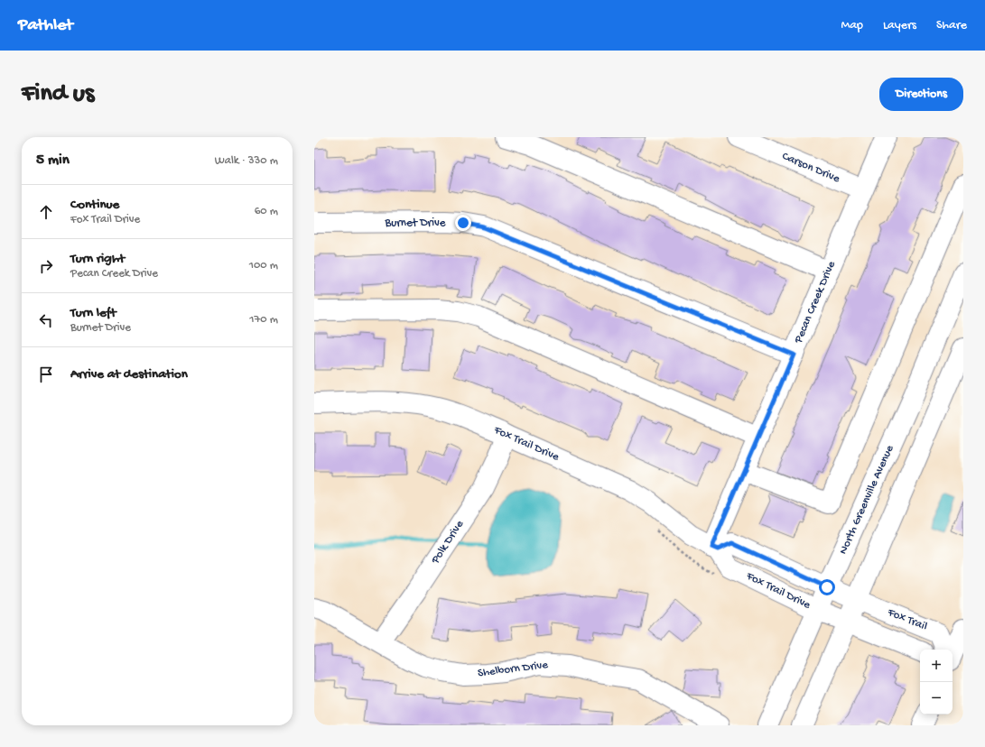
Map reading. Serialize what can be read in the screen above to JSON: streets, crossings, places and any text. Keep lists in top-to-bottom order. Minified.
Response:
{"streets":{"street":["Carson Drive","Burnet Drive","Pecan Creek Drive","Fox Trail Drive","North Greenville Avenue","Polk Drive","Fox Trail","Shelborn Drive"]},"crossings":[["Carson Drive","Pecan Creek Drive"],["Burnet Drive","Pecan Creek Drive"],["Pecan Creek Drive","Fox Trail Drive"],["Fox Trail Drive","North Greenville Avenue"],["Fox Trail Drive","Polk Drive"],["Fox Trail Drive","Fox Trail"],["Polk Drive","Shelborn Drive"]],"page":{"header":"Pathlet","nav":["Map","Layers","Share"],"buttons":"Directions","title":"Find us","heading":["5 min","Walk · 330 m"],"list":[["Continue","Fox Trail Drive","60 m"],["Turn right","Pecan Creek Drive","100 m"],["Turn left","Burnet Drive","170 m"],"Arrive at destination"],"map_buttons":["+","−"]}}
